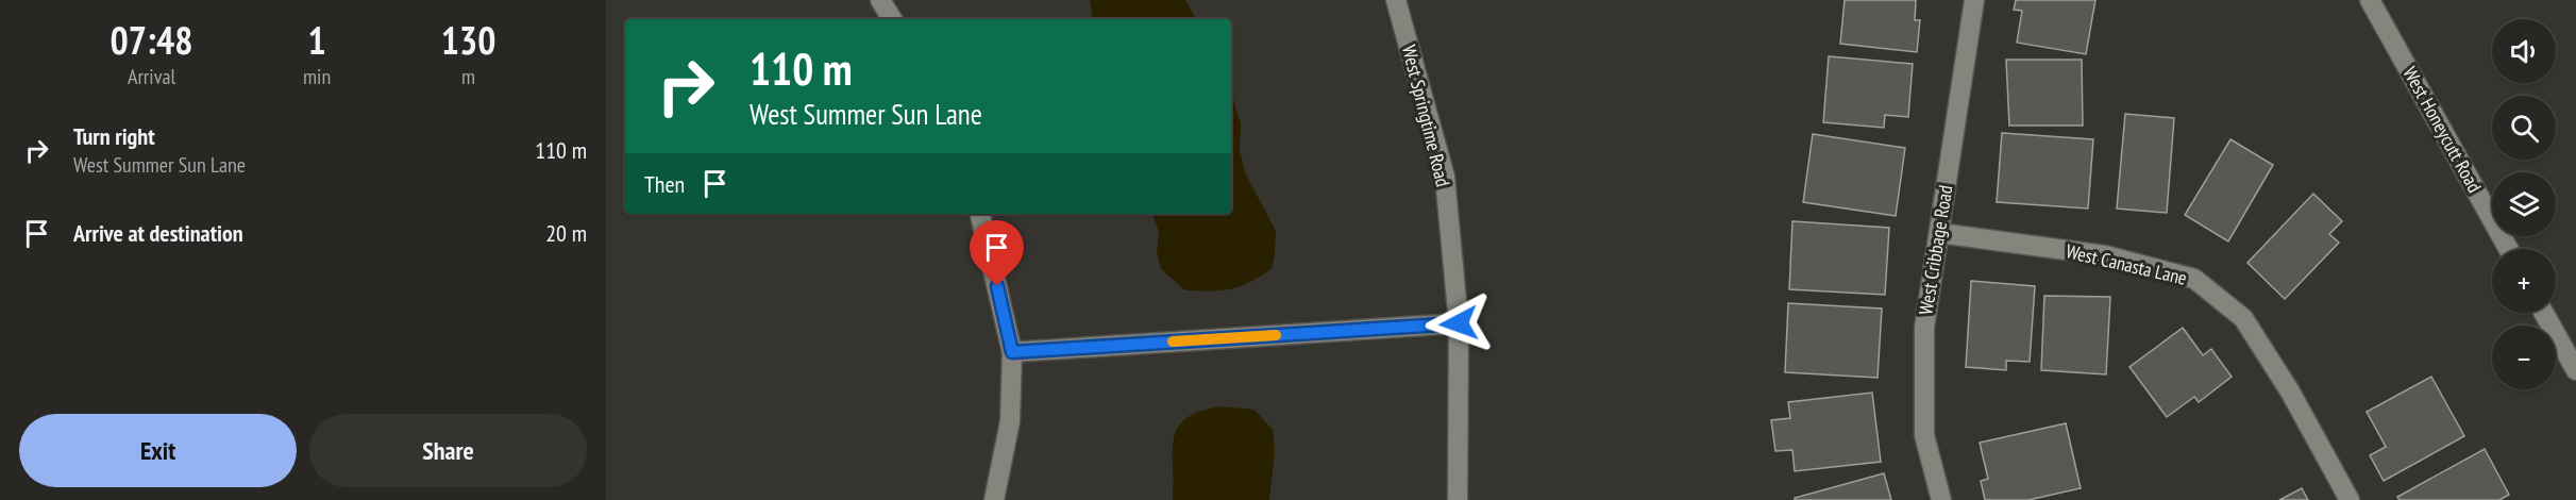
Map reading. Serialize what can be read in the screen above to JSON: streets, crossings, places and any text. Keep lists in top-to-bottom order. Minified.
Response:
{"streets":{"street":["West Springtime Road","West Honeycutt Road","West Cribbage Road","West Canasta Lane"]},"crossings":[["West Cribbage Road","West Canasta Lane"]],"page":{"eta":["07:48","Arrival","1","min","130","m"],"map_buttons":["+","−"],"turn":["110 m","West Summer Sun Lane"],"list":[{"name":"Turn right","note":"West Summer Sun Lane","value":"110 m"},{"name":"Arrive at destination","value":"20 m"}],"then":"Then","buttons":["Exit","Share"]}}
